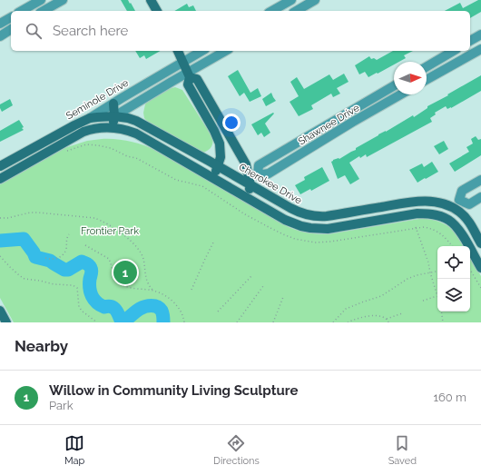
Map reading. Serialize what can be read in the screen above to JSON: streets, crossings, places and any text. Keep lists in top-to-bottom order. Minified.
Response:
{"streets":{"main road":["Seminole Drive","Cherokee Drive"],"street":["Shawnee Drive"]},"crossings":[["Seminole Drive","Cherokee Drive"],["Shawnee Drive","Cherokee Drive"]],"parks":["Frontier Park"],"north":"right","page":{"search":"Search here","pins":"1","heading":"Nearby","list":[{"mark":"1","name":"Willow in Community Living Sculpture","note":"Park","value":"160 m"}],"nav":["Map","Directions","Saved"]}}
